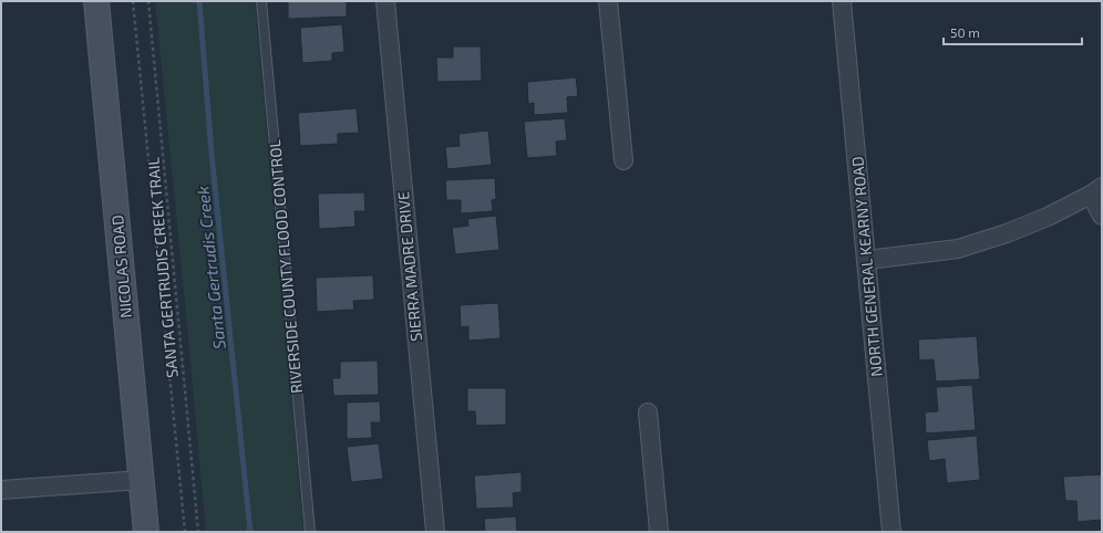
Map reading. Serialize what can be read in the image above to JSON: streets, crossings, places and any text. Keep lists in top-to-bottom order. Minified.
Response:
{"streets":{"main road":["NICOLAS ROAD"],"street":["SIERRA MADRE DRIVE","NORTH GENERAL KEARNY ROAD"],"lane":["RIVERSIDE COUNTY FLOOD CONTROL"],"path":["SANTA GERTRUDIS CREEK TRAIL"]},"water":["Santa Gertrudis Creek"],"scale_bar":"50 m"}
